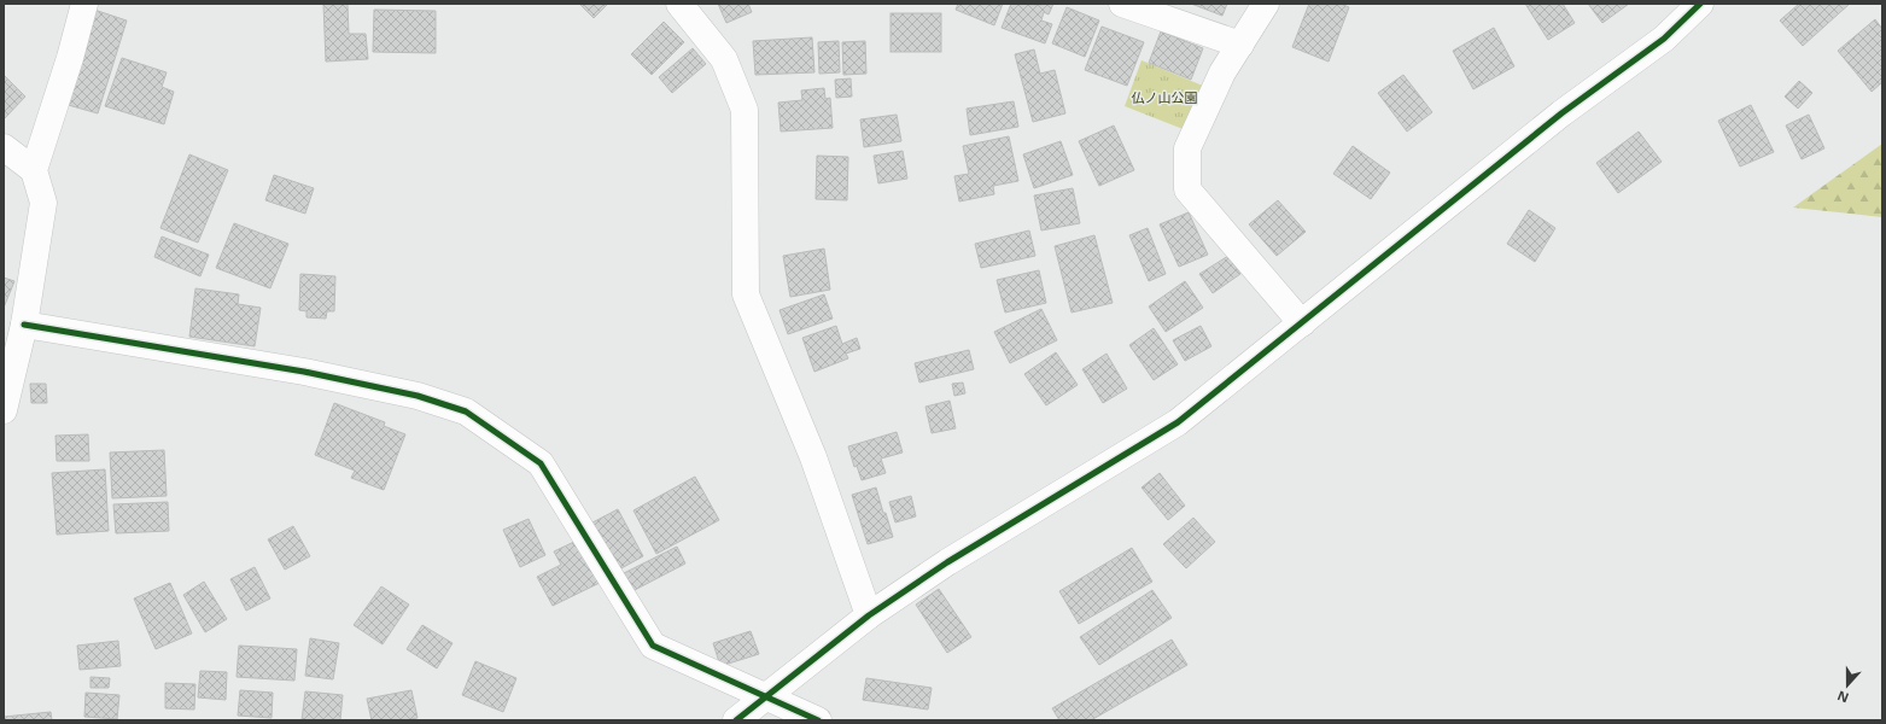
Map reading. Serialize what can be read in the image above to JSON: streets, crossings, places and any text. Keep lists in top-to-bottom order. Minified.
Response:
{"parks":["仏ノ山公園"],"north":"bottom"}
